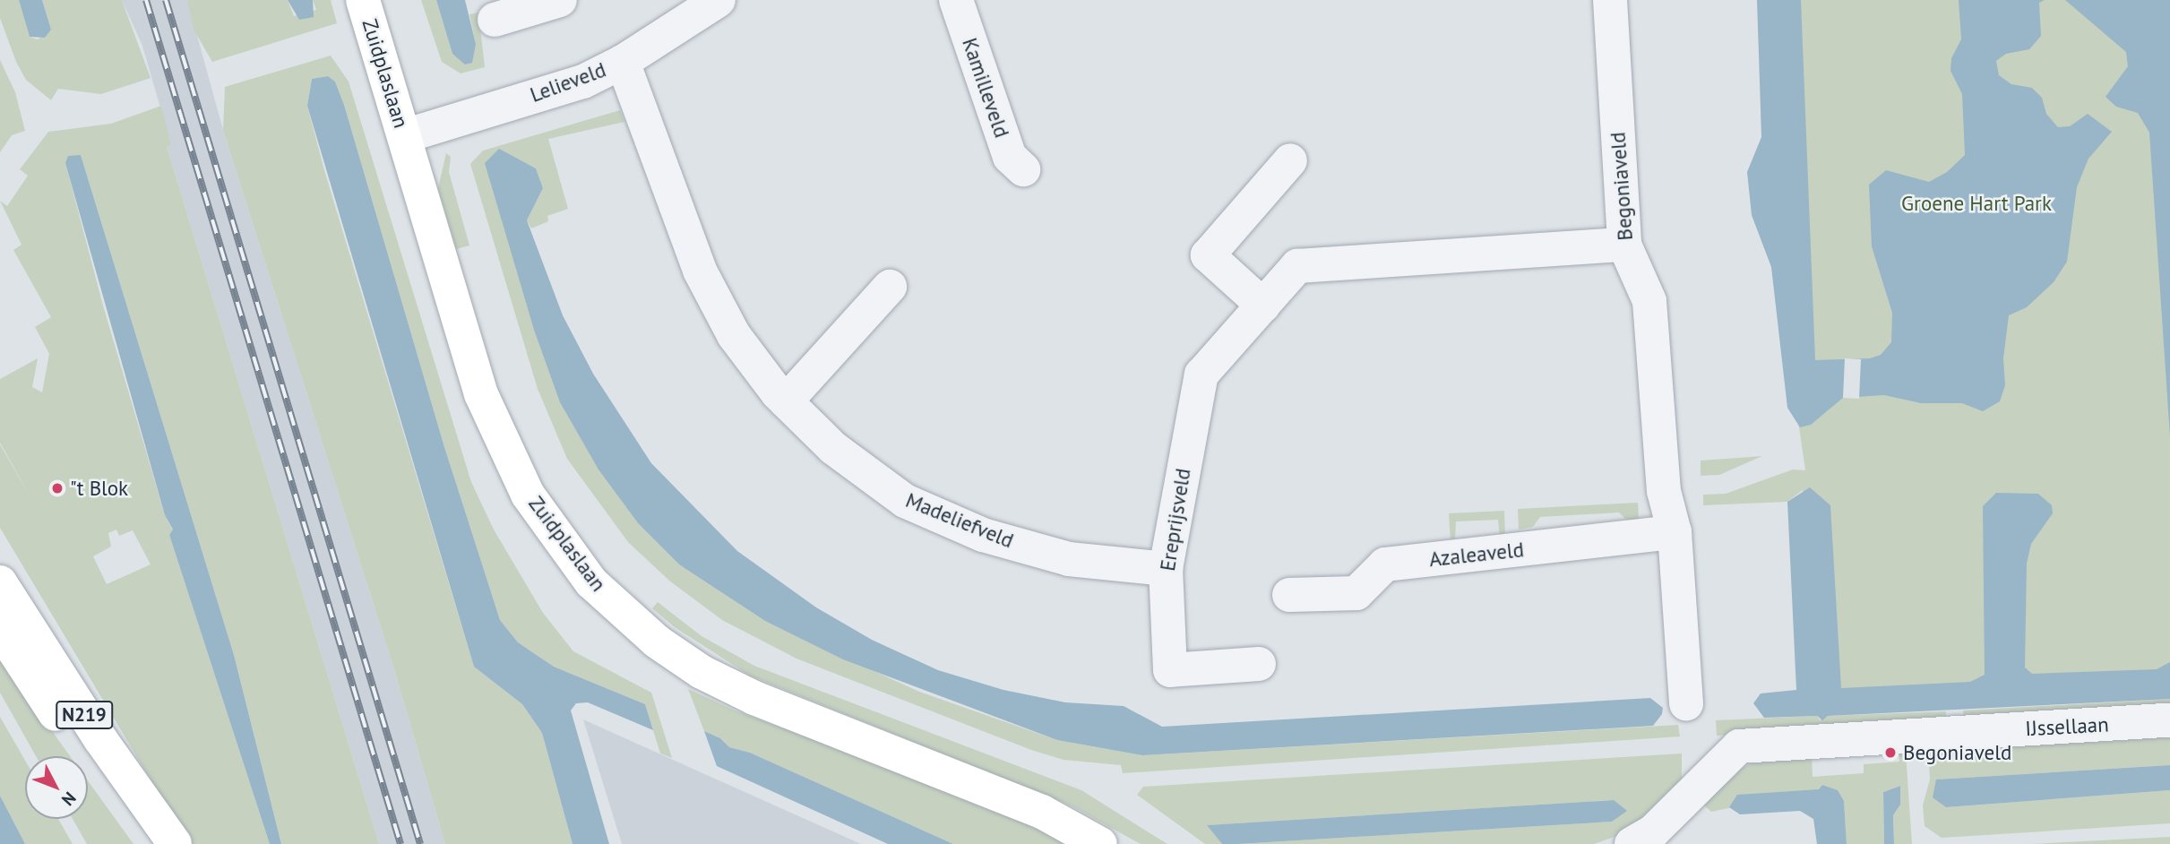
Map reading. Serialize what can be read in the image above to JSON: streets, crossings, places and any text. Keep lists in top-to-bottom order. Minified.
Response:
{"streets":{"street":["Zuidplaslaan","Lelieveld","Kamilleveld","Begoniaveld","Ereprijsveld","Madeliefveld","Azaleaveld","N219","IJssellaan"]},"crossings":[["Zuidplaslaan","Lelieveld"],["Lelieveld","Madeliefveld"],["Begoniaveld","Ereprijsveld"],["Begoniaveld","Azaleaveld"],["Ereprijsveld","Madeliefveld"]],"parks":["Groene Hart Park"],"places":["\"t Blok","Begoniaveld"],"north":"bottom right"}
